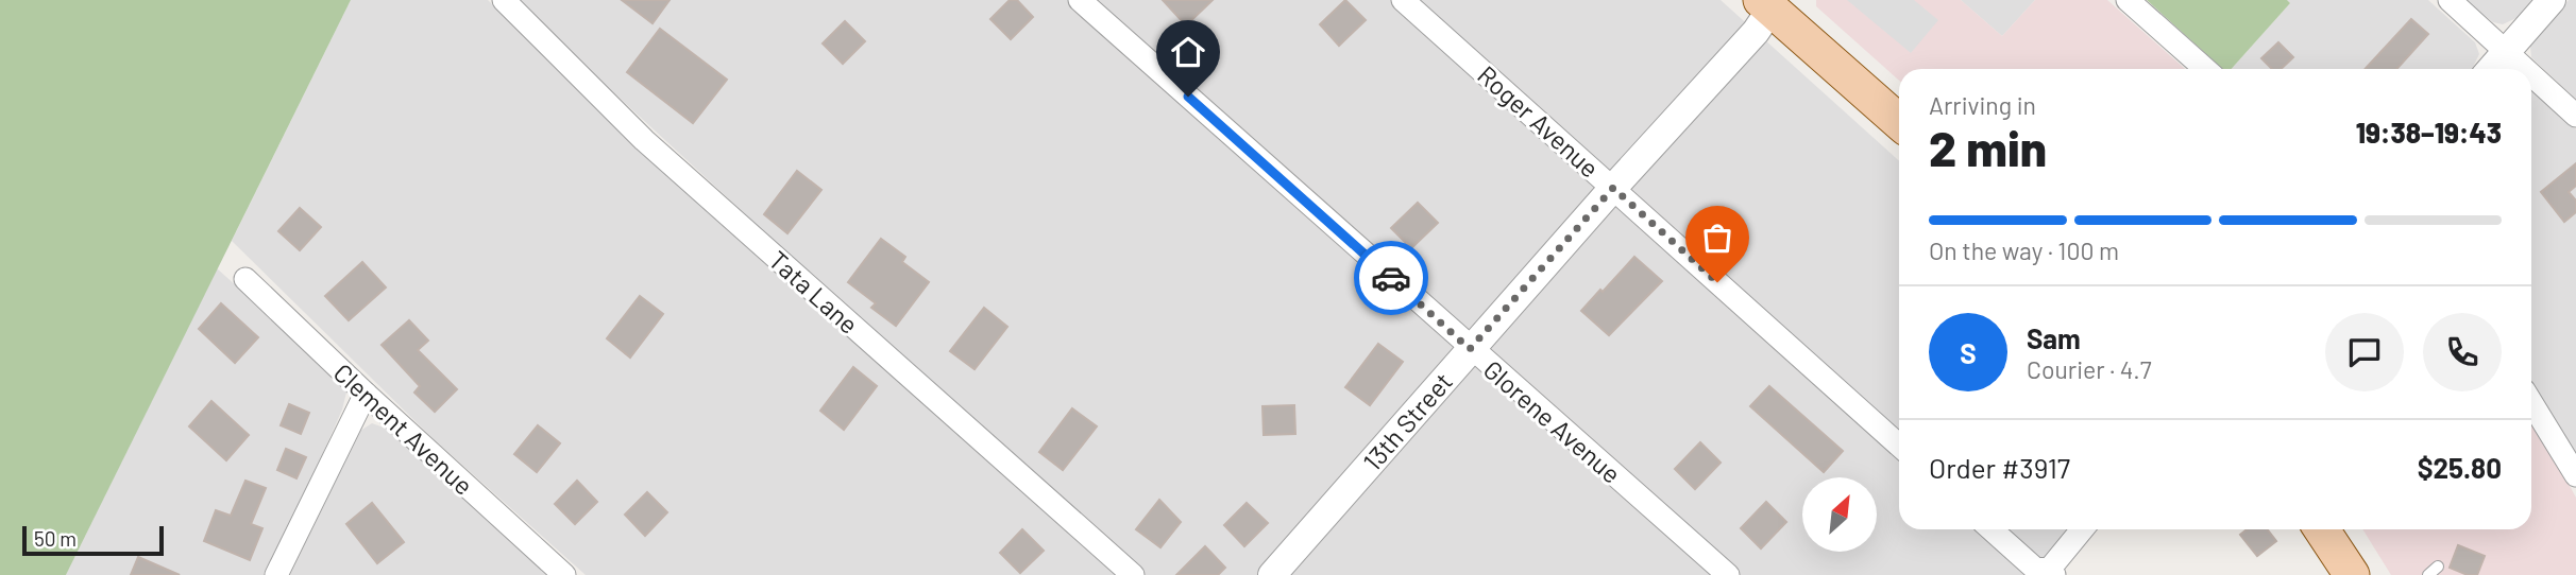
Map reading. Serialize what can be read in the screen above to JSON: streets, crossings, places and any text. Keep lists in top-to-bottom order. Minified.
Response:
{"streets":{"street":["Roger Avenue","Tata Lane","13th Street","Glorene Avenue","Clement Avenue"]},"crossings":[["Roger Avenue","13th Street"],["13th Street","Glorene Avenue"]],"scale_bar":"50 m","north":"top right","page":{"heading":["2 min","Arriving in","19:38–19:43"],"panel":["Sam","Courier · 4.7","Order #3917","$25.80"],"bar":"On the way · 100 m","round":"S","scale":"50 m"}}
